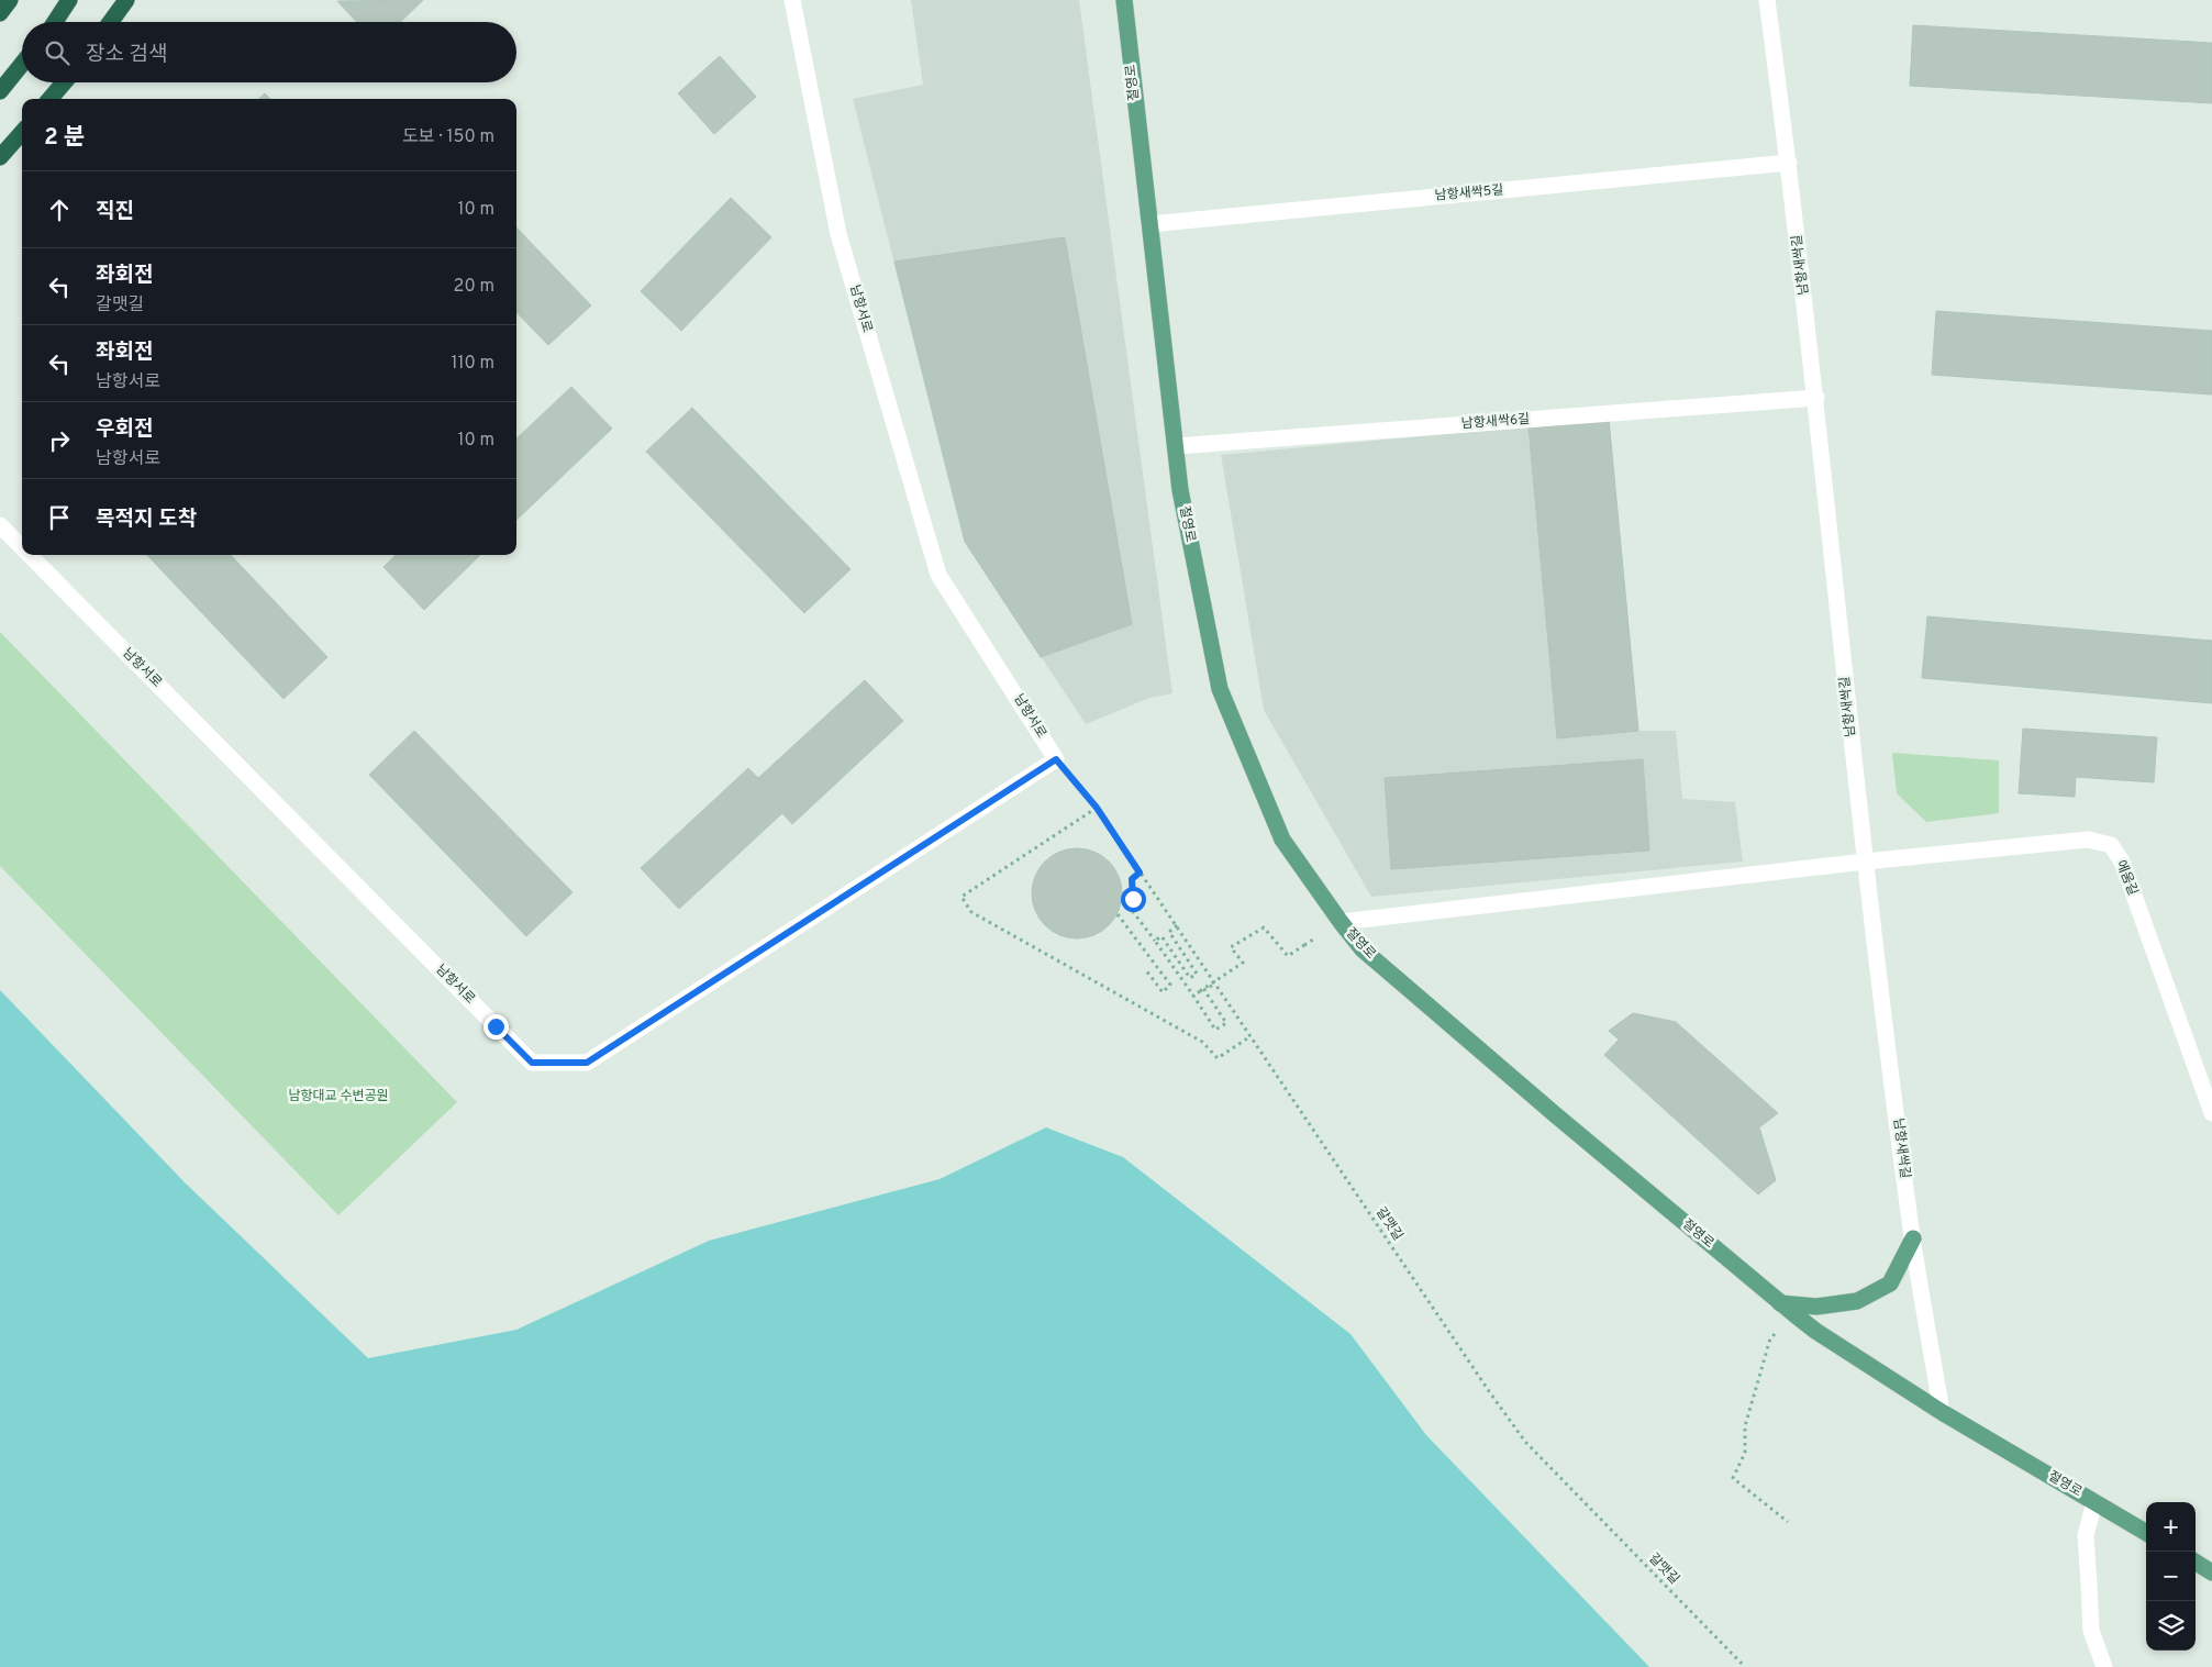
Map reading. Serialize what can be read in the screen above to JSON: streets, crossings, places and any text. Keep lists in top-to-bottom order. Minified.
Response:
{"streets":{"main road":["절영로"],"street":["남항새싹5길","남항새싹길","남항서로","남항새싹6길","에움길"],"path":["갈맷길"]},"crossings":[["절영로","남항새싹5길"],["절영로","남항새싹길"],["절영로","남항새싹6길"],["절영로","에움길"],["남항새싹5길","남항새싹길"],["남항새싹길","남항새싹6길"],["남항새싹길","에움길"],["남항서로","갈맷길"]],"parks":["남항대교 수변공원"],"page":{"search":"장소 검색","heading":["2 분","도보 · 150 m"],"list":[["직진","10 m"],["좌회전","갈맷길","20 m"],["좌회전","남항서로","110 m"],["우회전","남항서로","10 m"],"목적지 도착"],"map_buttons":["+","−"]}}
